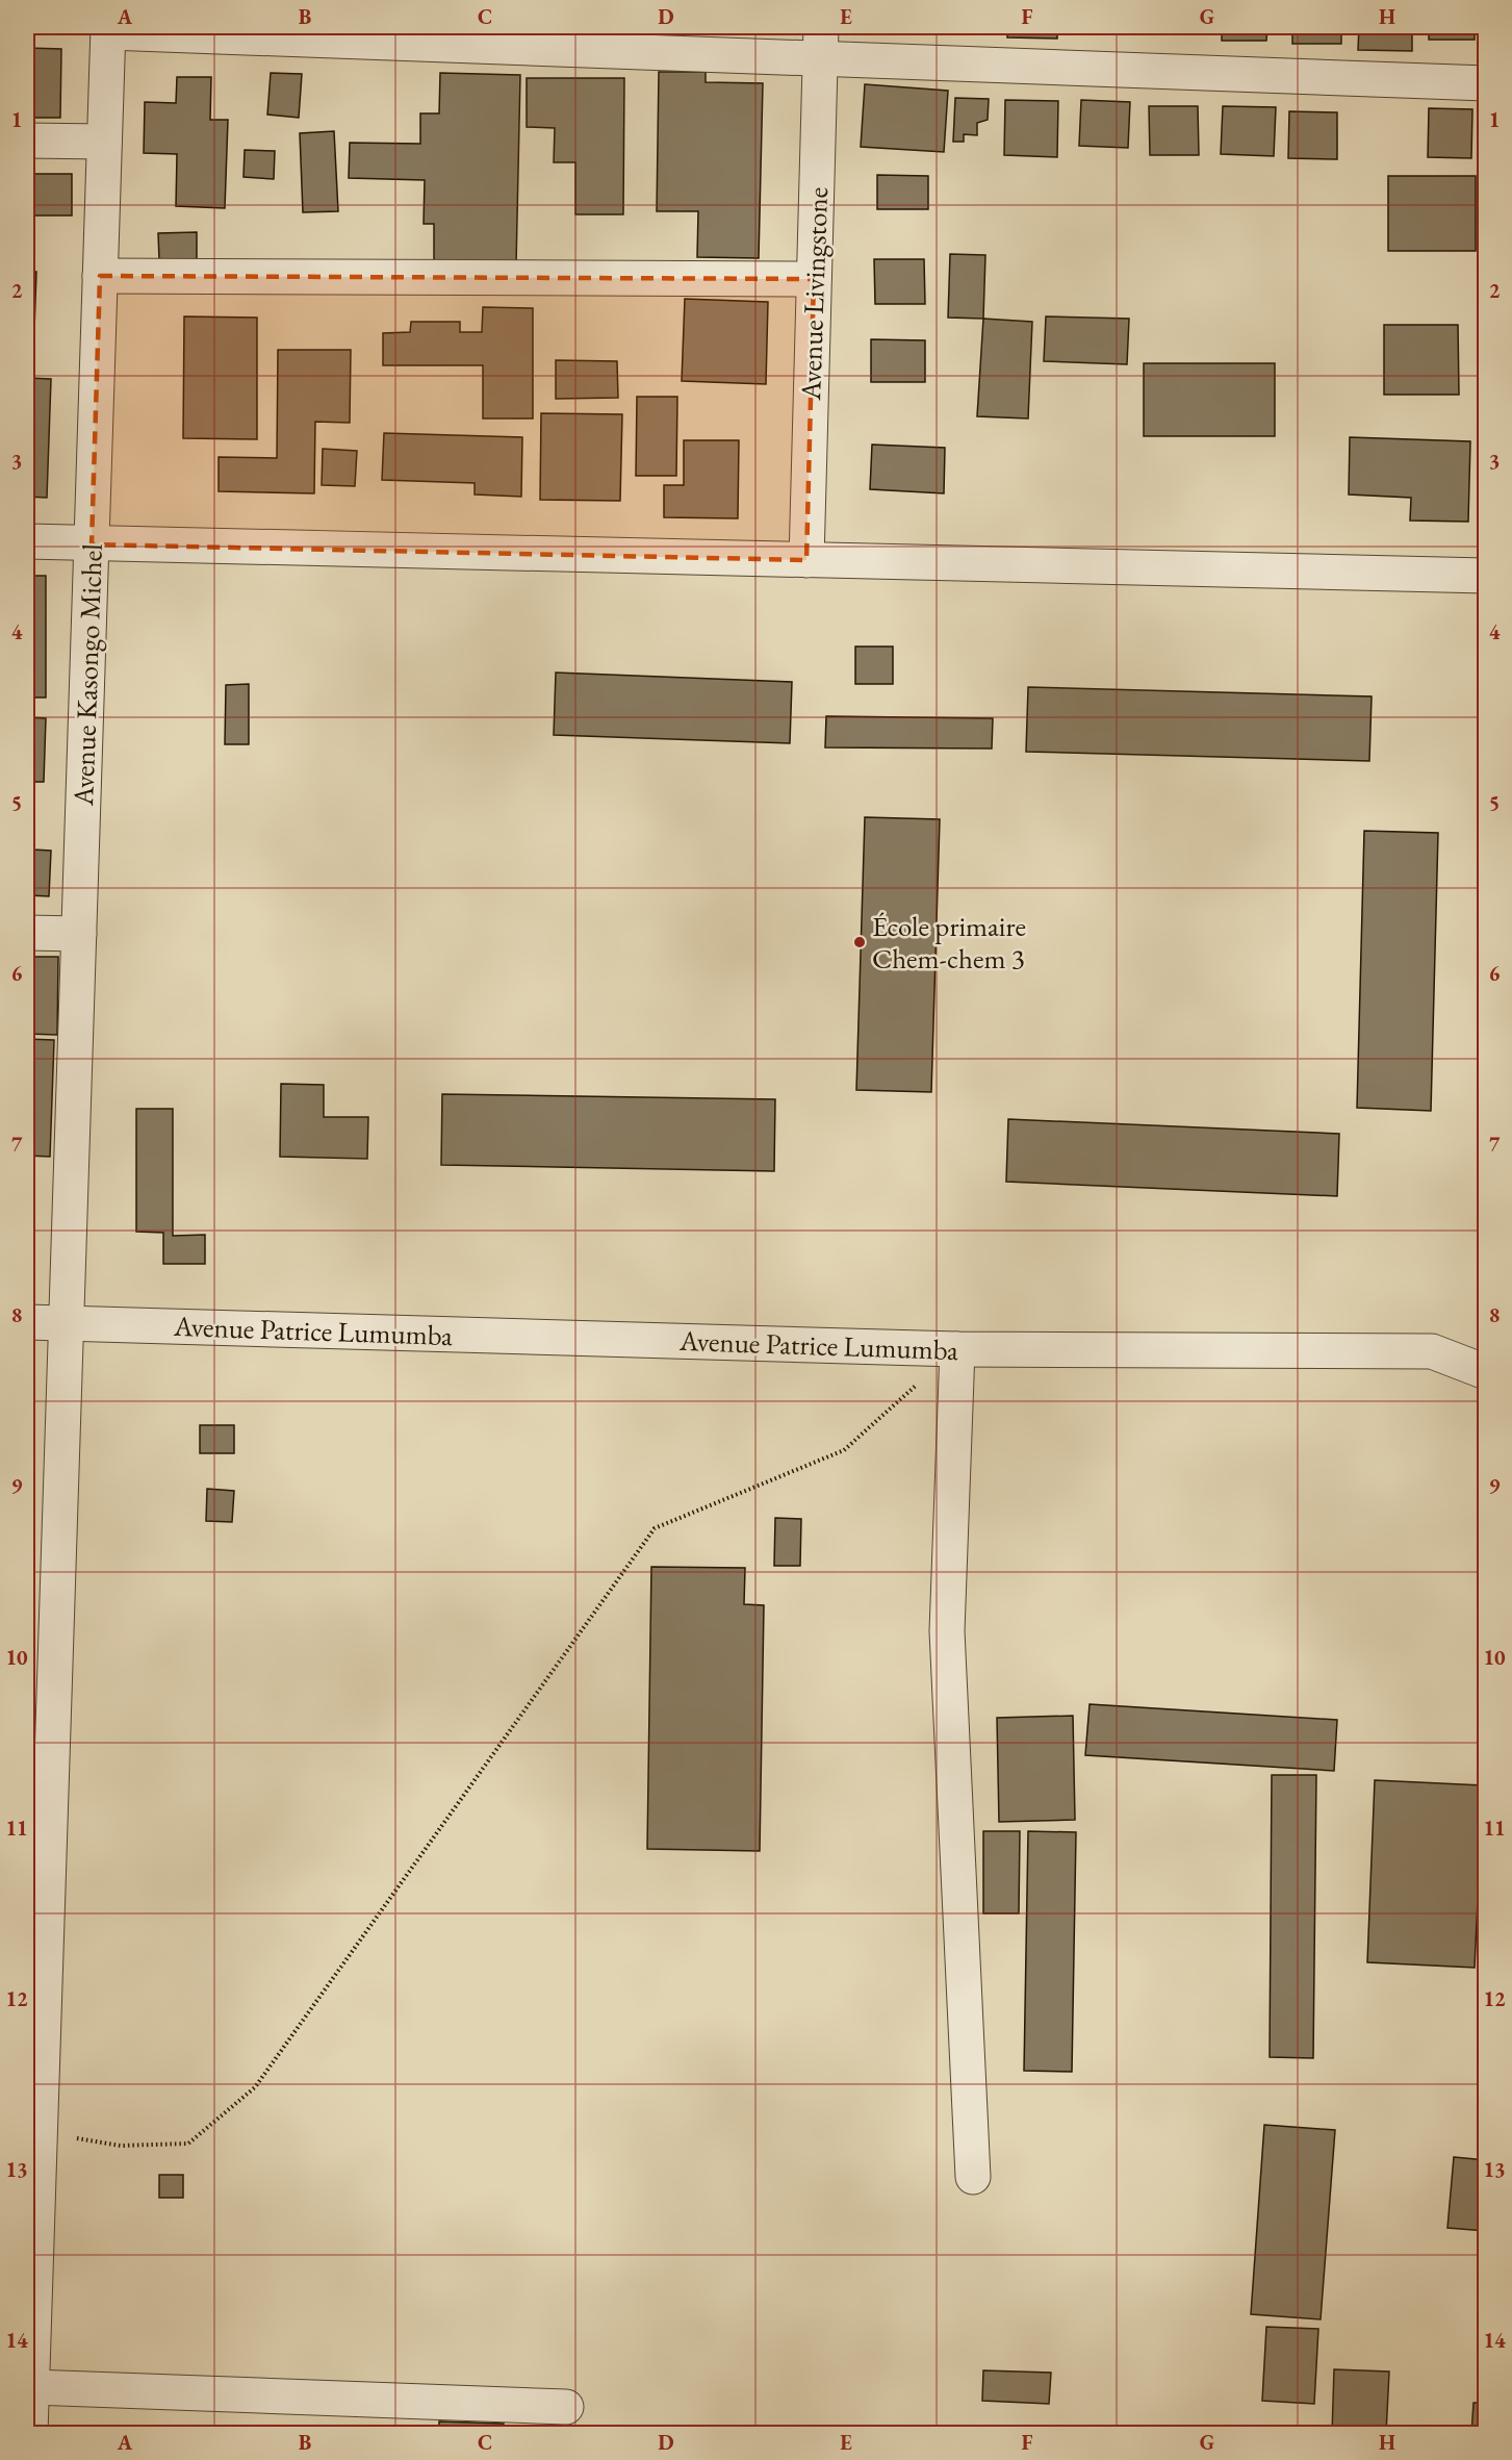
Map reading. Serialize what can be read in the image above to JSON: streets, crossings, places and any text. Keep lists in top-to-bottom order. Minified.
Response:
{"streets":{"street":["Avenue Livingstone","Avenue Kasongo Michel","Avenue Patrice Lumumba"]},"crossings":[["Avenue Kasongo Michel","Avenue Patrice Lumumba"]],"places":["École primaire Chem-chem 3"],"grid":{"columns":["A","B","C","D","E","F","G","H"],"rows":["1","2","3","4","5","6","7","8","9","10","11","12","13","14"]}}
